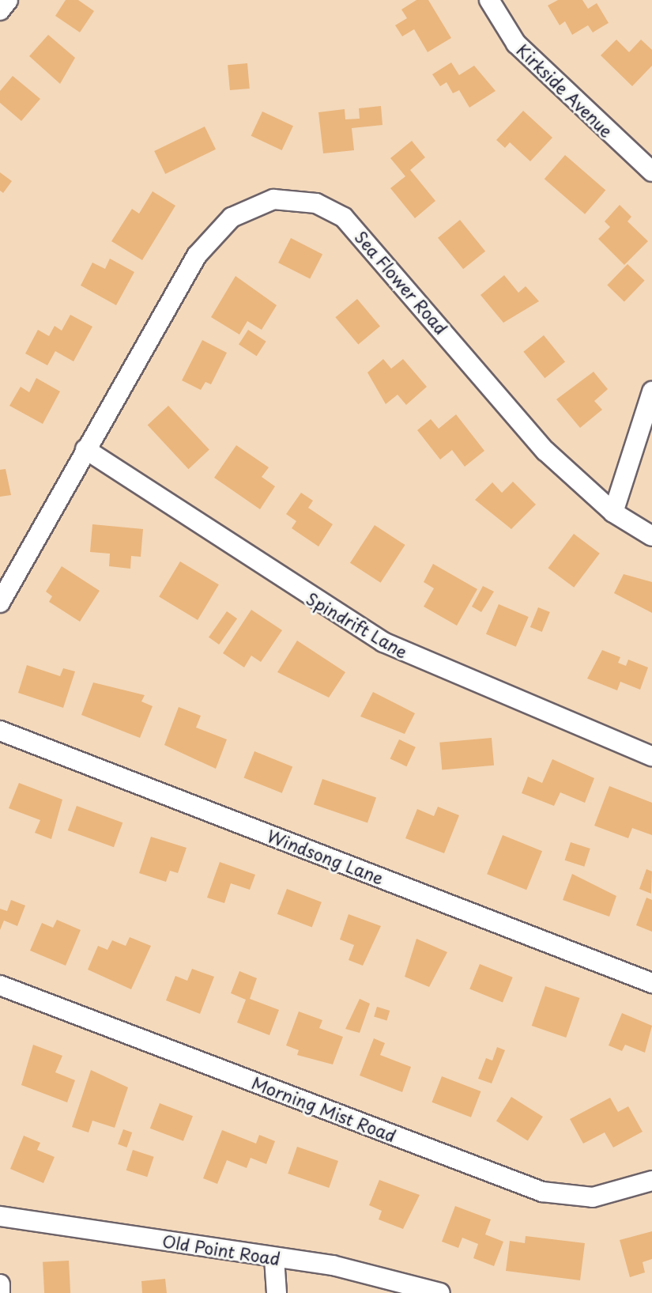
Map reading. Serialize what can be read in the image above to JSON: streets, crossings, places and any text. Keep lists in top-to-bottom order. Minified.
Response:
{"streets":{"street":["Kirkside Avenue","Sea Flower Road","Spindrift Lane","Windsong Lane","Morning Mist Road","Old Point Road"]},"crossings":[["Sea Flower Road","Spindrift Lane"]]}
